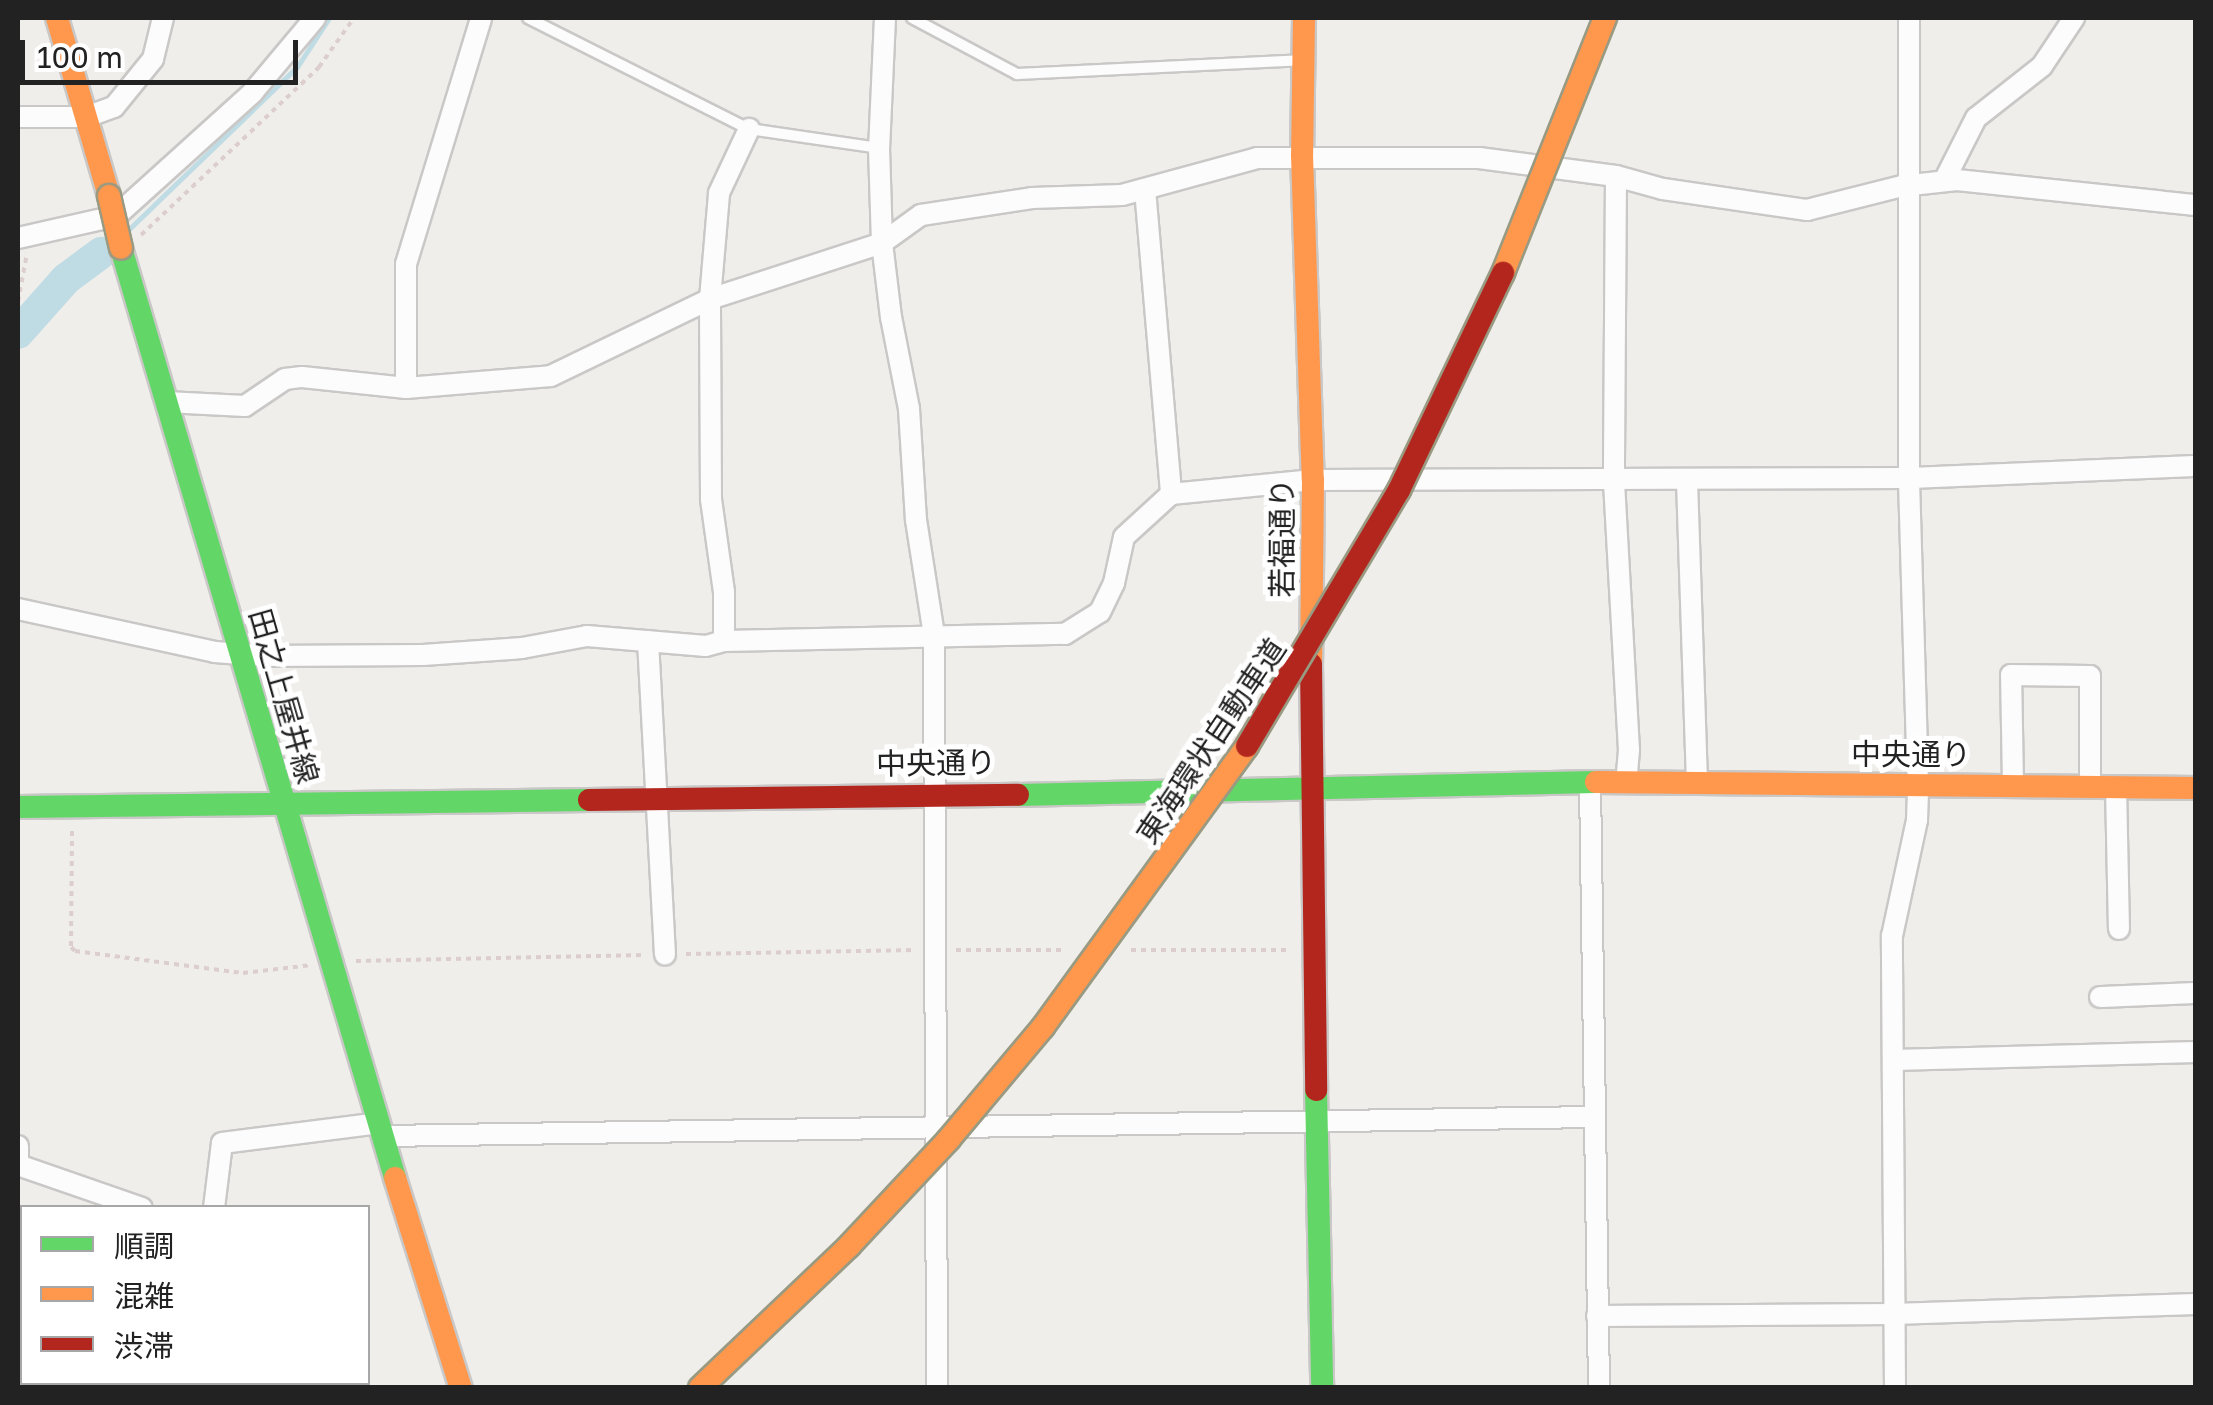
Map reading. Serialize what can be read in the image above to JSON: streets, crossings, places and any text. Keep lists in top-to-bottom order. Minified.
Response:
{"streets":{"main road":["若福通り","田之上屋井線","東海環状自動車道","中央通り"]},"crossings":[["若福通り","中央通り"],["田之上屋井線","中央通り"]],"legend":["順調","混雑","渋滞"],"scale_bar":"100 m"}
